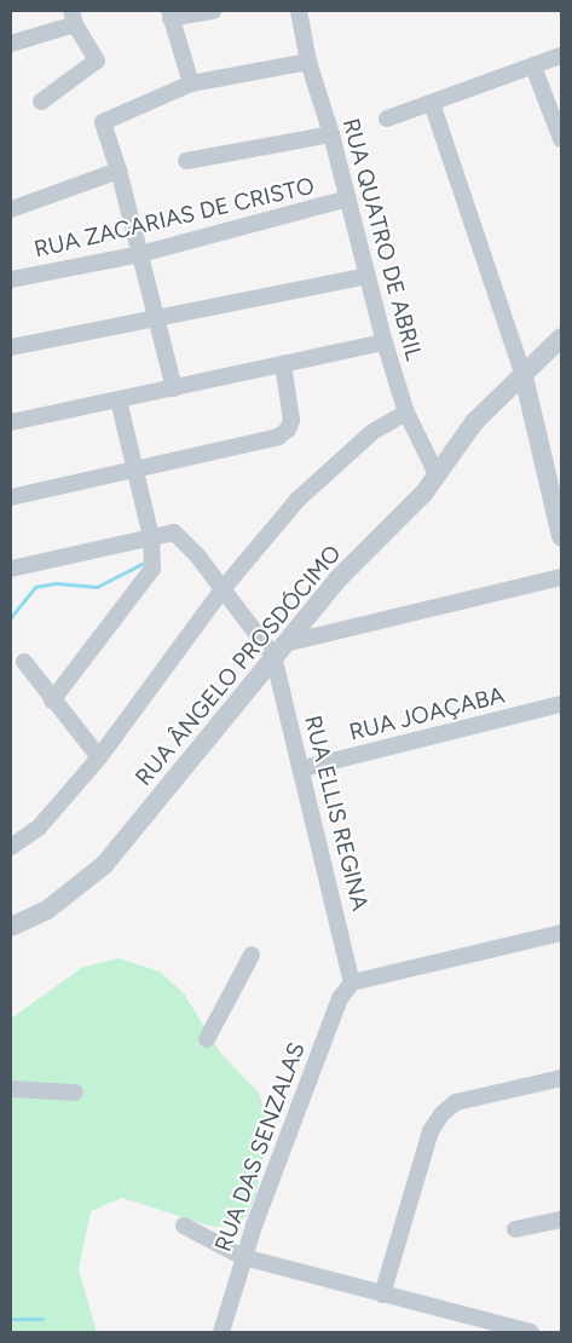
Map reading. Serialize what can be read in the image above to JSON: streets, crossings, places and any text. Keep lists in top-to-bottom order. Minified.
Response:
{"streets":{"street":["RUA ZACARIAS DE CRISTO","RUA QUATRO DE ABRIL","RUA ÂNGELO PROSDÓCIMO","RUA JOAÇABA","RUA ELLIS REGINA","RUA DAS SENZALAS"]},"crossings":[["RUA ZACARIAS DE CRISTO","RUA QUATRO DE ABRIL"],["RUA QUATRO DE ABRIL","RUA ÂNGELO PROSDÓCIMO"],["RUA ÂNGELO PROSDÓCIMO","RUA ELLIS REGINA"],["RUA JOAÇABA","RUA ELLIS REGINA"],["RUA ELLIS REGINA","RUA DAS SENZALAS"]]}
